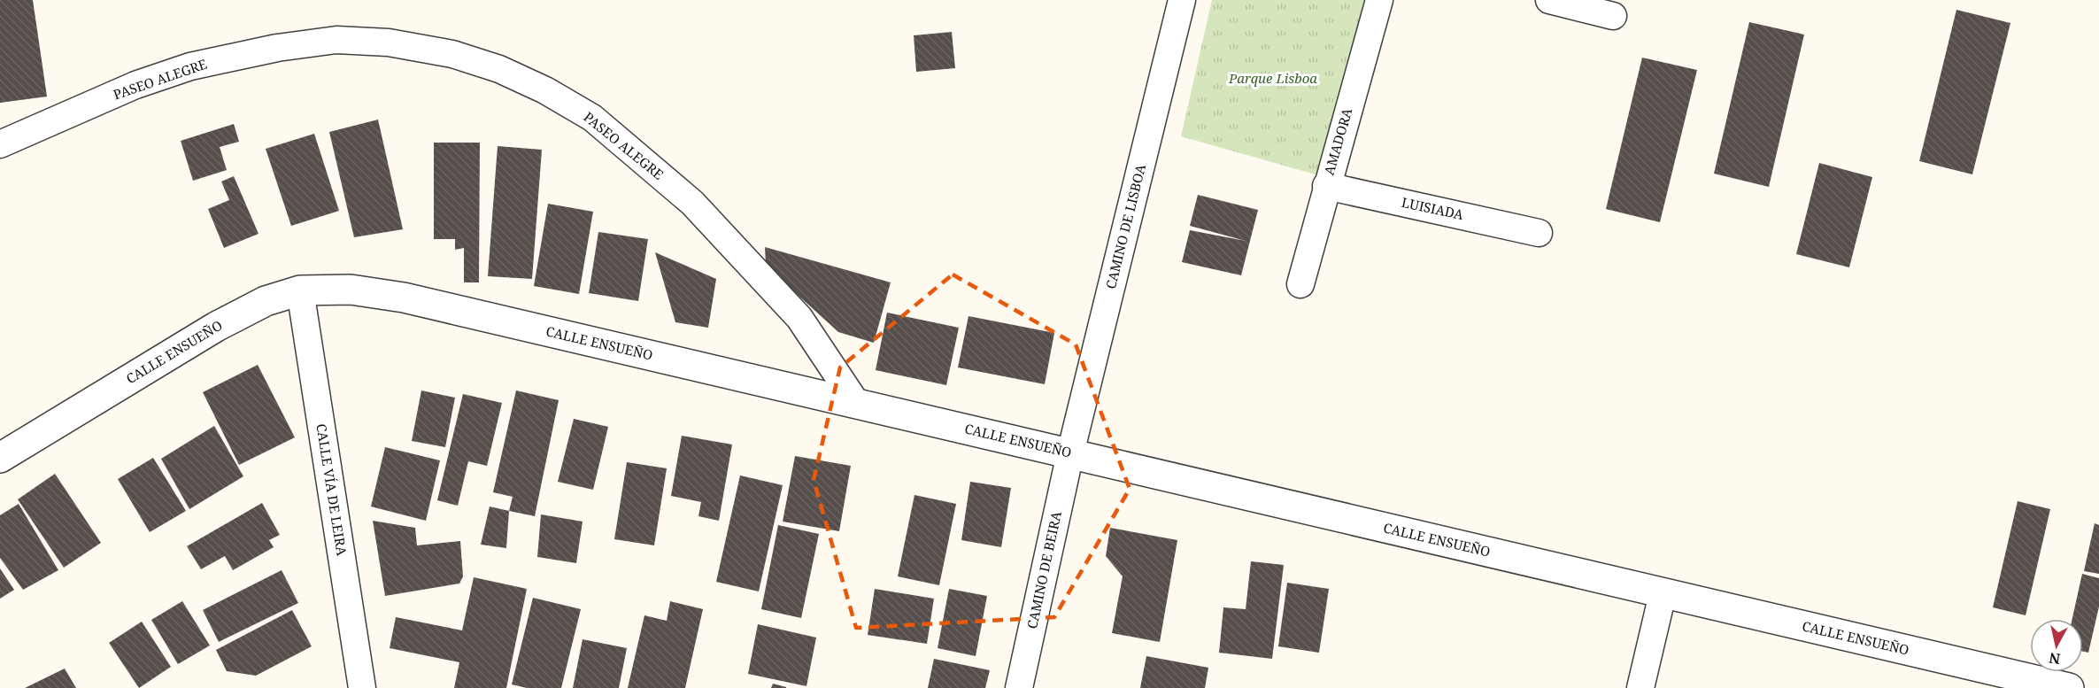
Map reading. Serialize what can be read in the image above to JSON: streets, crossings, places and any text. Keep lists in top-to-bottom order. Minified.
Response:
{"streets":{"street":["PASEO ALEGRE","AMADORA","LUISIADA","CAMINO DE LISBOA","CALLE ENSUEÑO","CALLE VÍA DE LEIRA","CAMINO DE BEIRA"]},"crossings":[["PASEO ALEGRE","CALLE ENSUEÑO"],["AMADORA","LUISIADA"],["CAMINO DE LISBOA","CALLE ENSUEÑO"],["CAMINO DE LISBOA","CAMINO DE BEIRA"],["CALLE ENSUEÑO","CALLE VÍA DE LEIRA"],["CALLE ENSUEÑO","CAMINO DE BEIRA"]],"parks":["Parque Lisboa"],"north":"bottom"}
